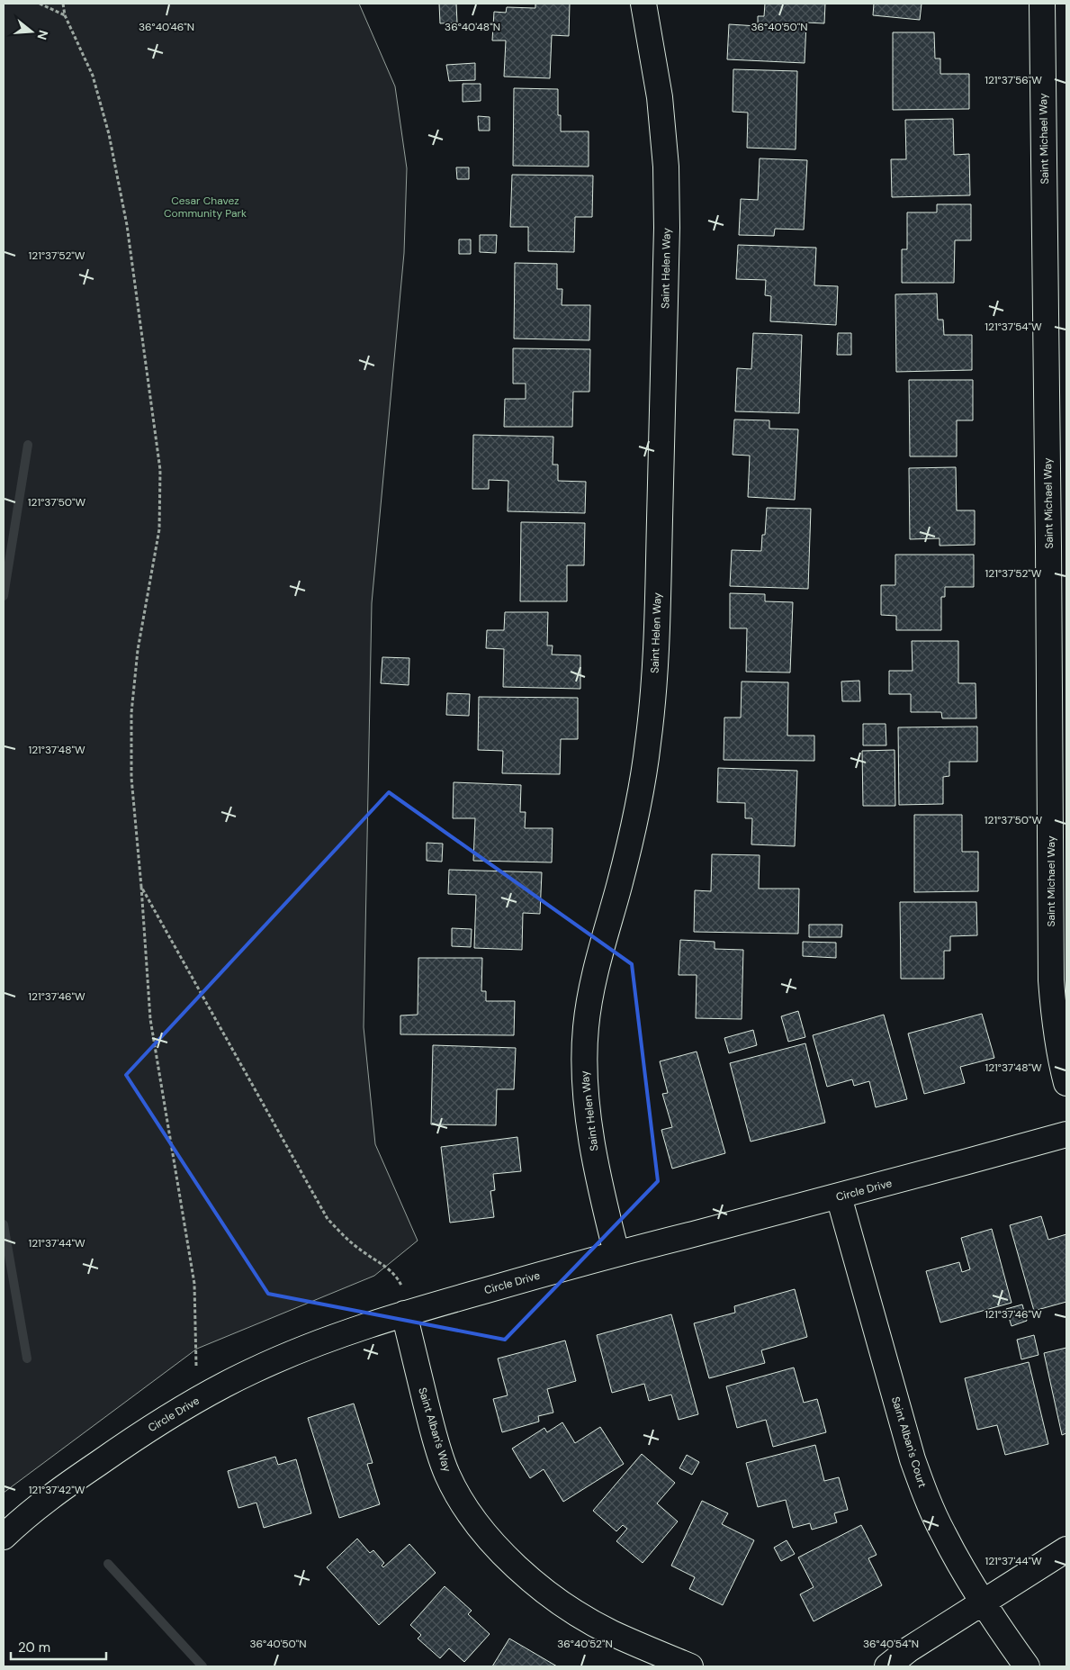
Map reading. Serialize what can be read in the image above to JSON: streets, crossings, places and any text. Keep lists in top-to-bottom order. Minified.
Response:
{"streets":{"street":["Saint Michael Way","Saint Helen Way","Circle Drive","Saint Alban's Way","Saint Alban's Court"]},"crossings":[["Saint Helen Way","Circle Drive"],["Circle Drive","Saint Alban's Way"],["Circle Drive","Saint Alban's Court"]],"parks":["Cesar Chavez Community Park"],"scale_bar":"20 m","north":"right","coordinates":["36°40'46\"N","36°40'48\"N","36°40'50\"N","121°37'56\"W","121°37'52\"W","121°37'54\"W","121°37'50\"W","121°37'48\"W","121°37'46\"W","121°37'44\"W","121°37'42\"W","36°40'52\"N","36°40'54\"N"]}
